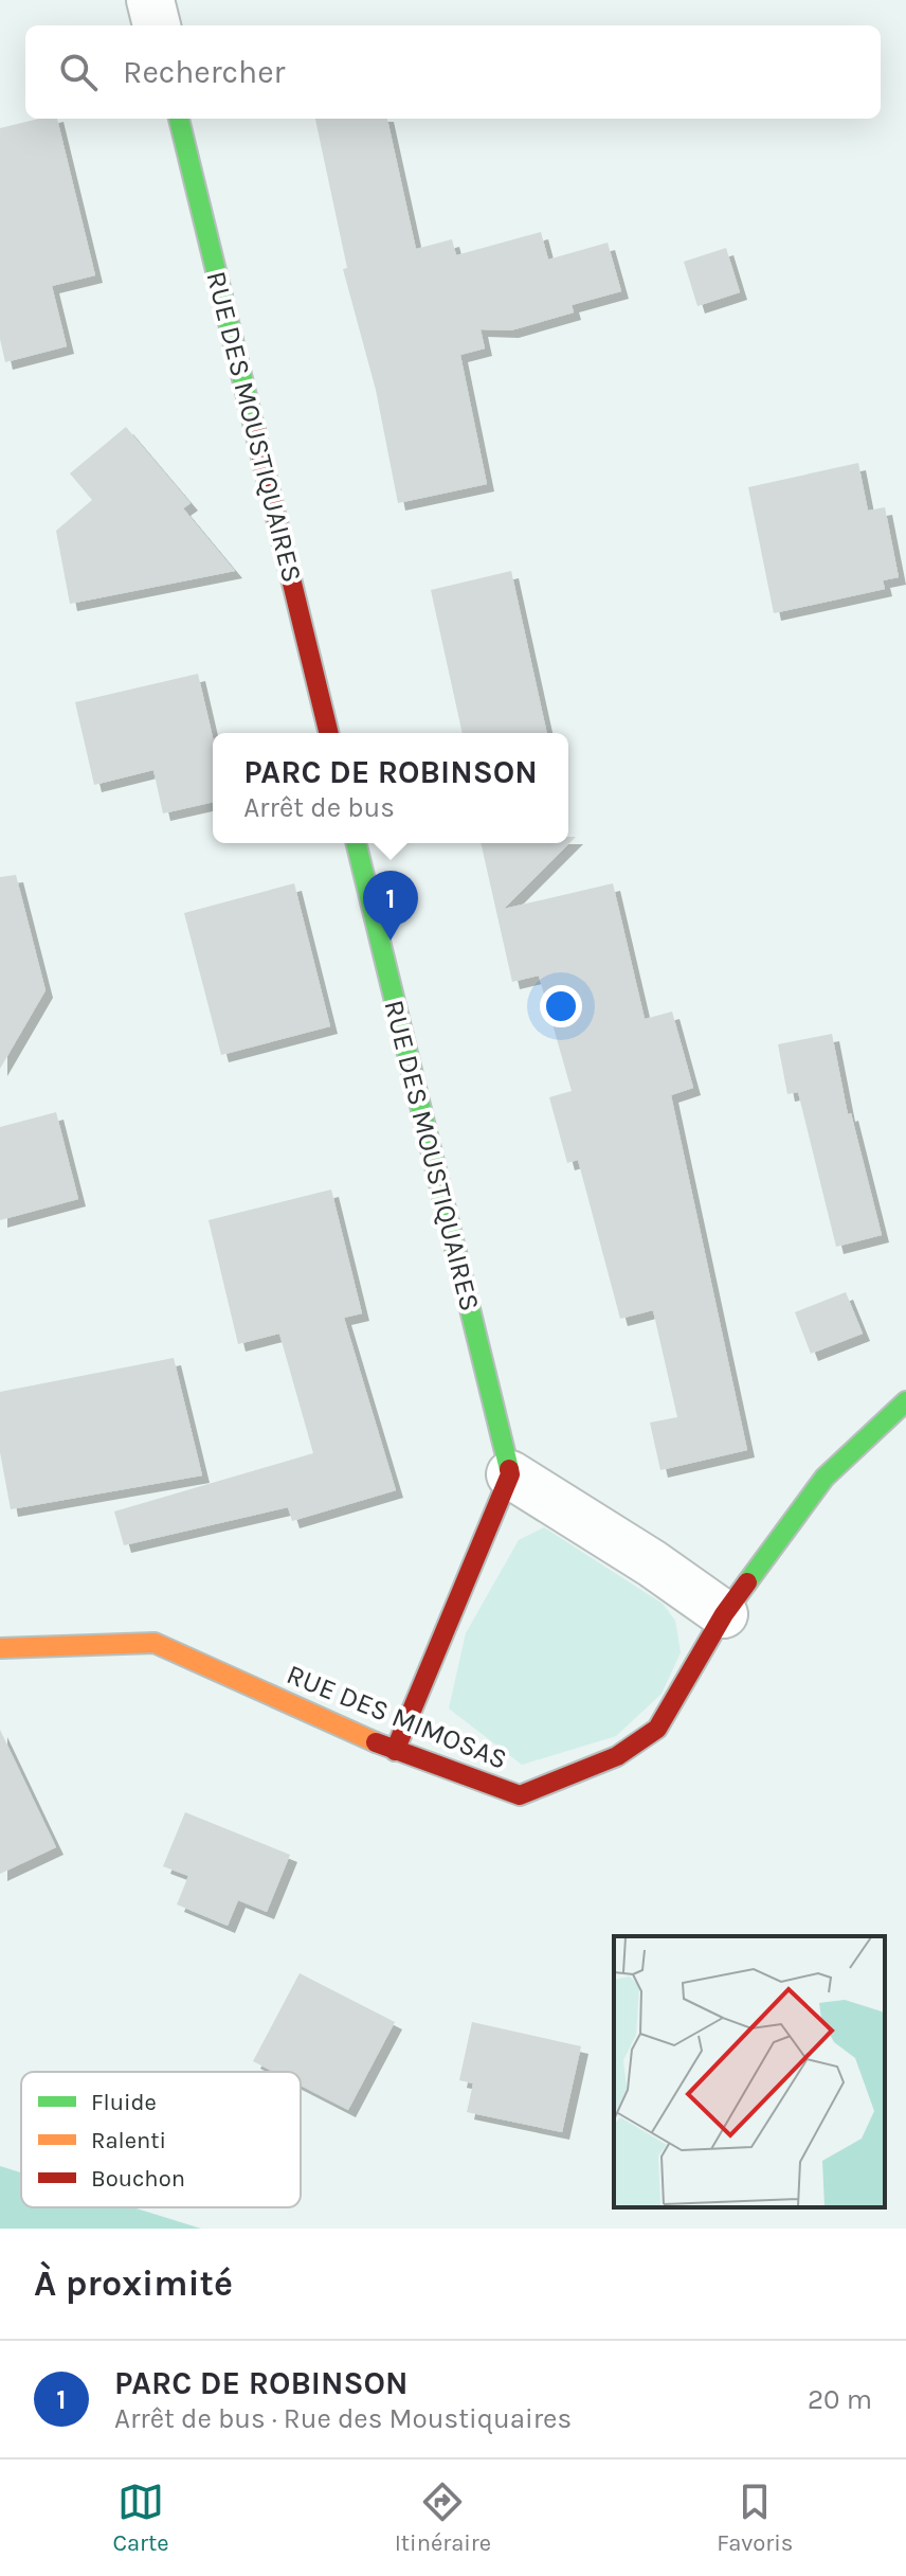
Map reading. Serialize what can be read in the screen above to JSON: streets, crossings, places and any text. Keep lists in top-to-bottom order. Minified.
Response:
{"streets":{"street":["RUE DES MOUSTIQUAIRES","RUE DES MIMOSAS"]},"legend":["Fluide","Ralenti","Bouchon"],"page":{"search":"Rechercher","popup":["PARC DE ROBINSON","Arrêt de bus"],"pins":"1","heading":"À proximité","list":[{"mark":"1","name":"PARC DE ROBINSON","note":"Arrêt de bus · Rue des Moustiquaires","value":"20 m"}],"nav":["Carte","Itinéraire","Favoris"]}}
